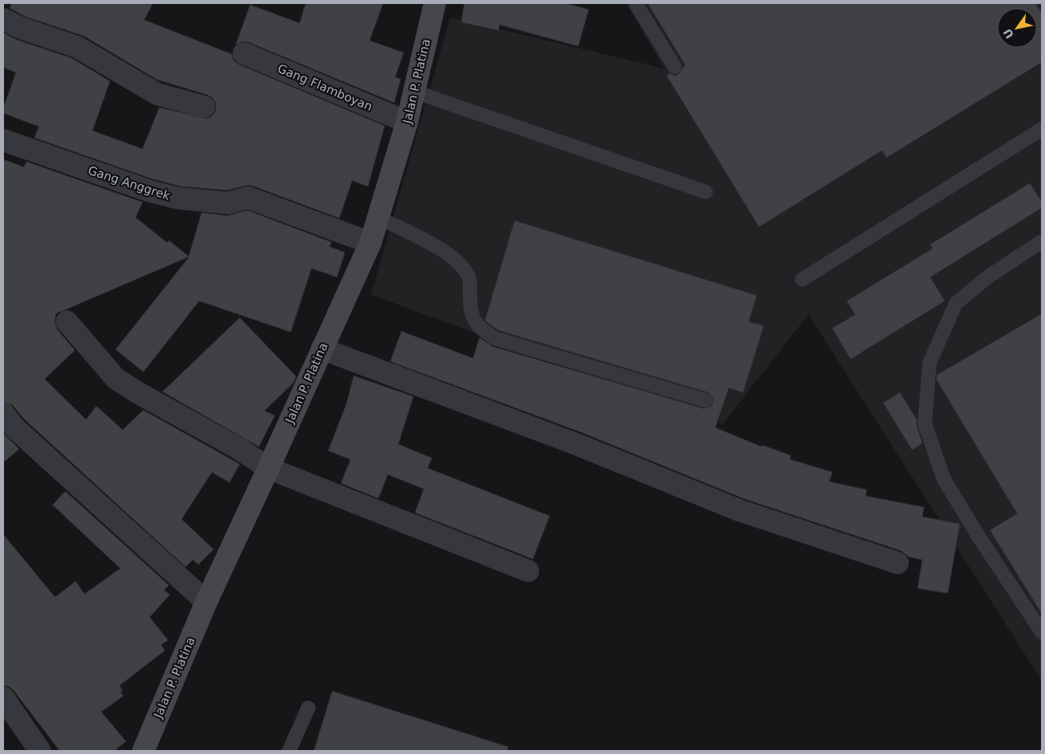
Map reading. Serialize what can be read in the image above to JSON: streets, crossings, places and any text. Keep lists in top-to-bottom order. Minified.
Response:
{"streets":{"street":["Jalan P. Platina","Gang Flamboyan","Gang Anggrek"]},"crossings":[["Jalan P. Platina","Gang Flamboyan"],["Jalan P. Platina","Gang Anggrek"]],"north":"bottom left"}
